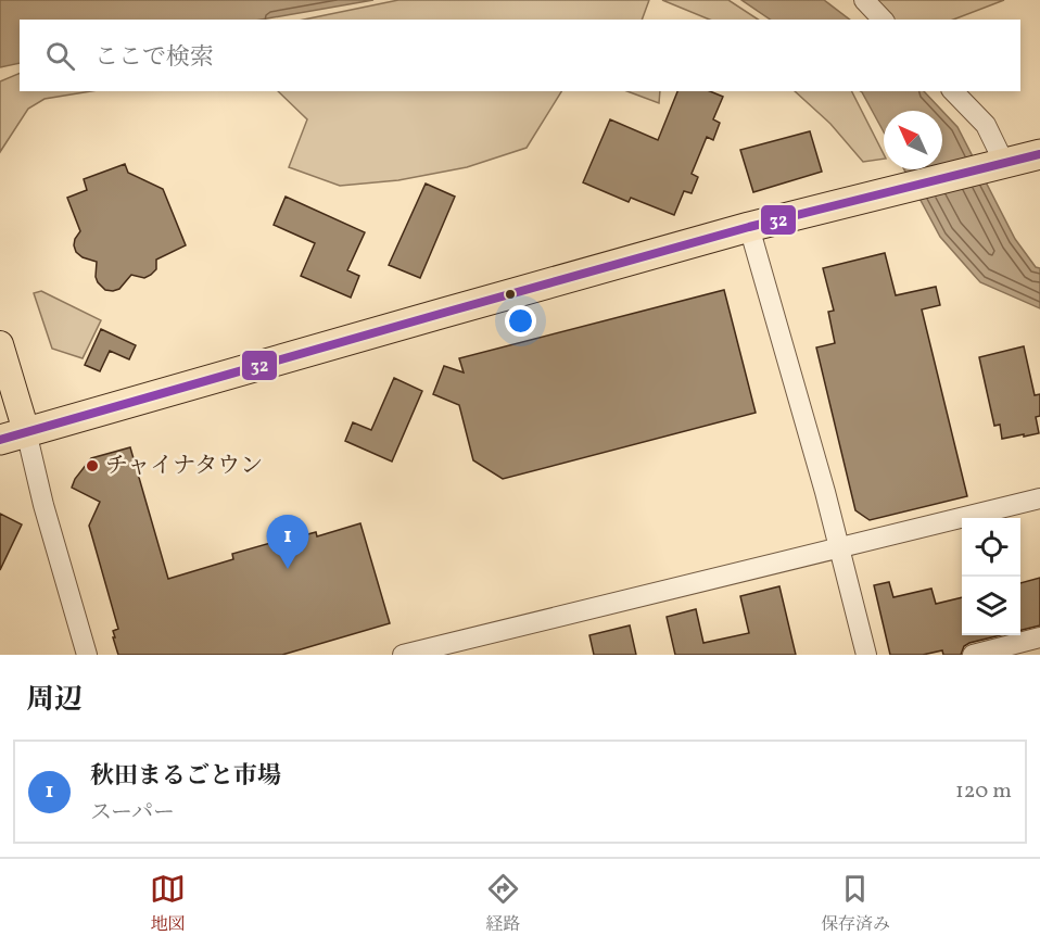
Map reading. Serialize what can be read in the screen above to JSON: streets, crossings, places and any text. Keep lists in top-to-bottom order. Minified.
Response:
{"places":["チャイナタウン"],"lines":["transit line 32"],"north":"top left","page":{"search":"ここで検索","pins":"1","heading":"周辺","list":[{"mark":"1","name":"秋田まるごと市場","note":"スーパー","value":"120 m"}],"nav":["地図","経路","保存済み"]}}
